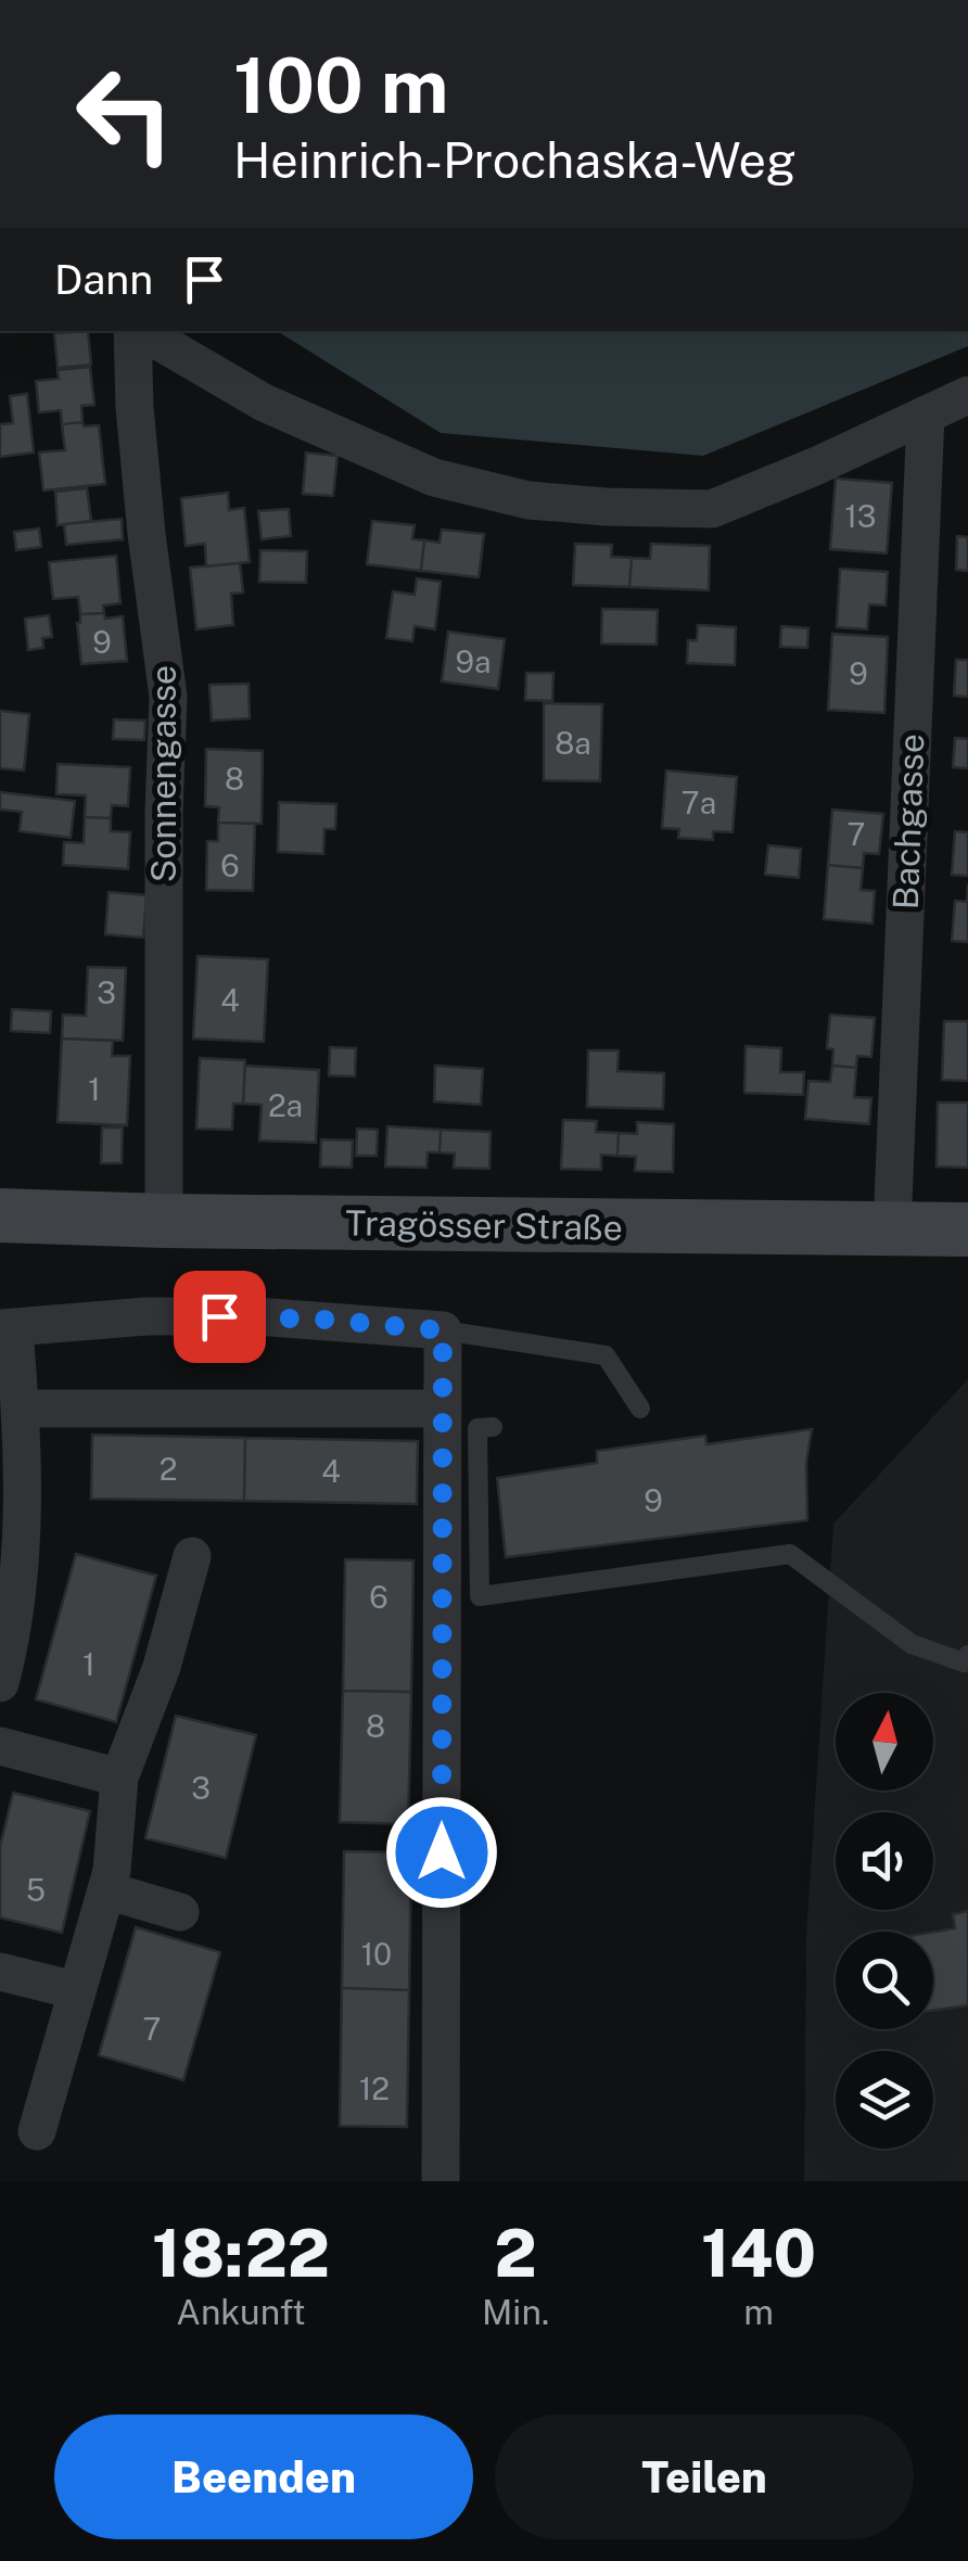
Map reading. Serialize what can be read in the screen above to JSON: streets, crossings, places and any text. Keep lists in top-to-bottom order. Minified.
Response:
{"streets":{"main road":["Tragösser Straße"],"street":["Sonnengasse","Bachgasse"]},"crossings":[["Sonnengasse","Tragösser Straße"],["Bachgasse","Tragösser Straße"]],"house_numbers":["13","9","9a","9","8a","8","7a","7","6","3","4","1","2a","2","4","9","6","1","8","3","5","10","7","12"],"north":"top","page":{"turn":["100 m","Heinrich-Prochaska-Weg"],"then":"Dann","eta":["18:22","Ankunft","2","Min.","140","m"],"buttons":["Beenden","Teilen"]}}
